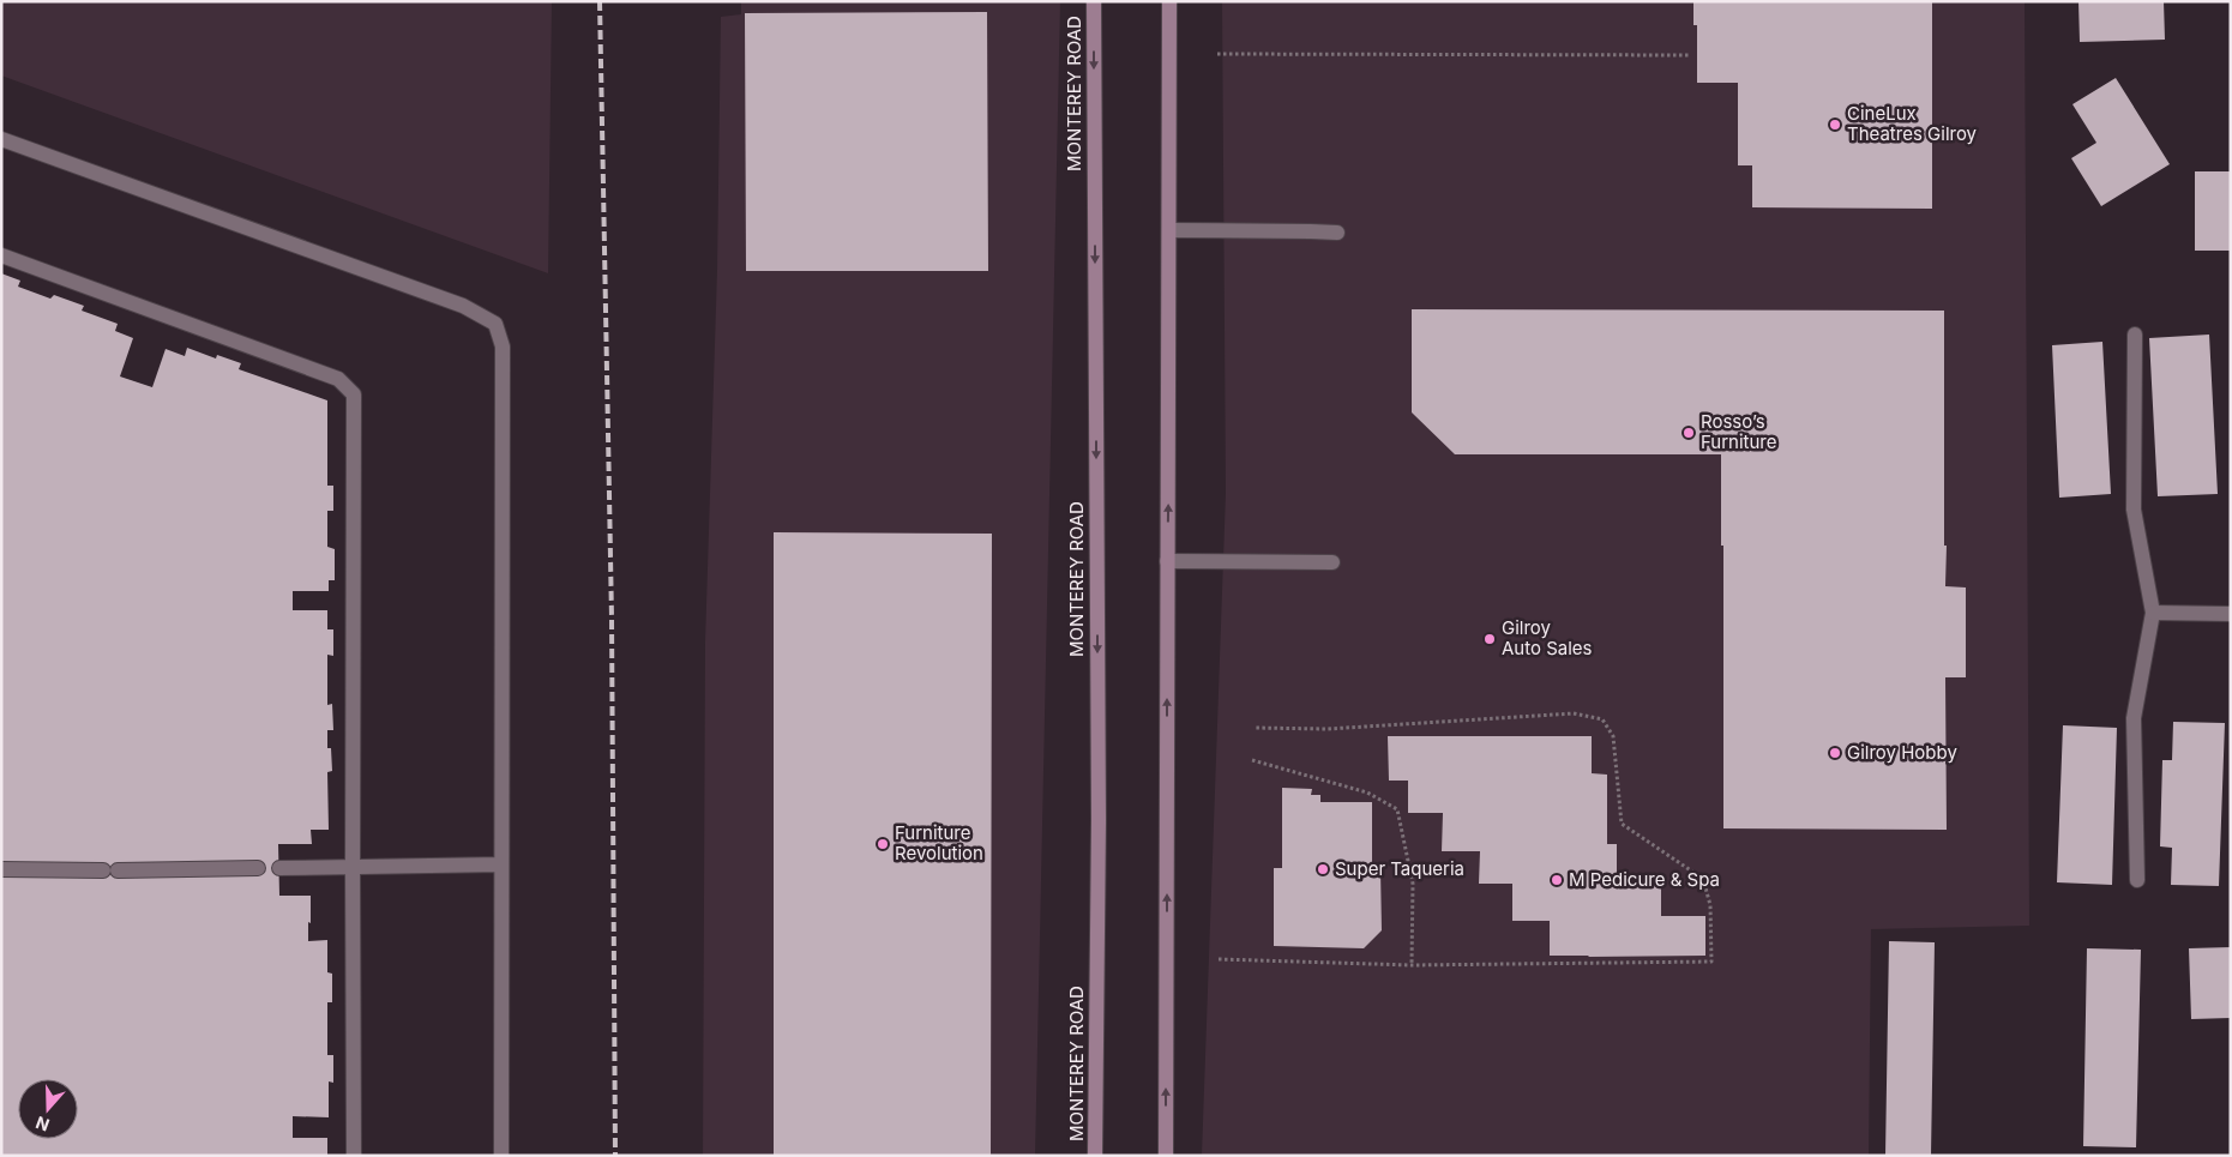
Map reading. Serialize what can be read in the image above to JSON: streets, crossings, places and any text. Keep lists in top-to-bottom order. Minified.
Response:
{"streets":{"main road":["MONTEREY ROAD"]},"places":["CineLux Theatres Gilroy","Rosso’s Furniture","Gilroy Auto Sales","Gilroy Hobby","Furniture Revolution","Super Taqueria","M Pedicure & Spa"],"north":"bottom"}
